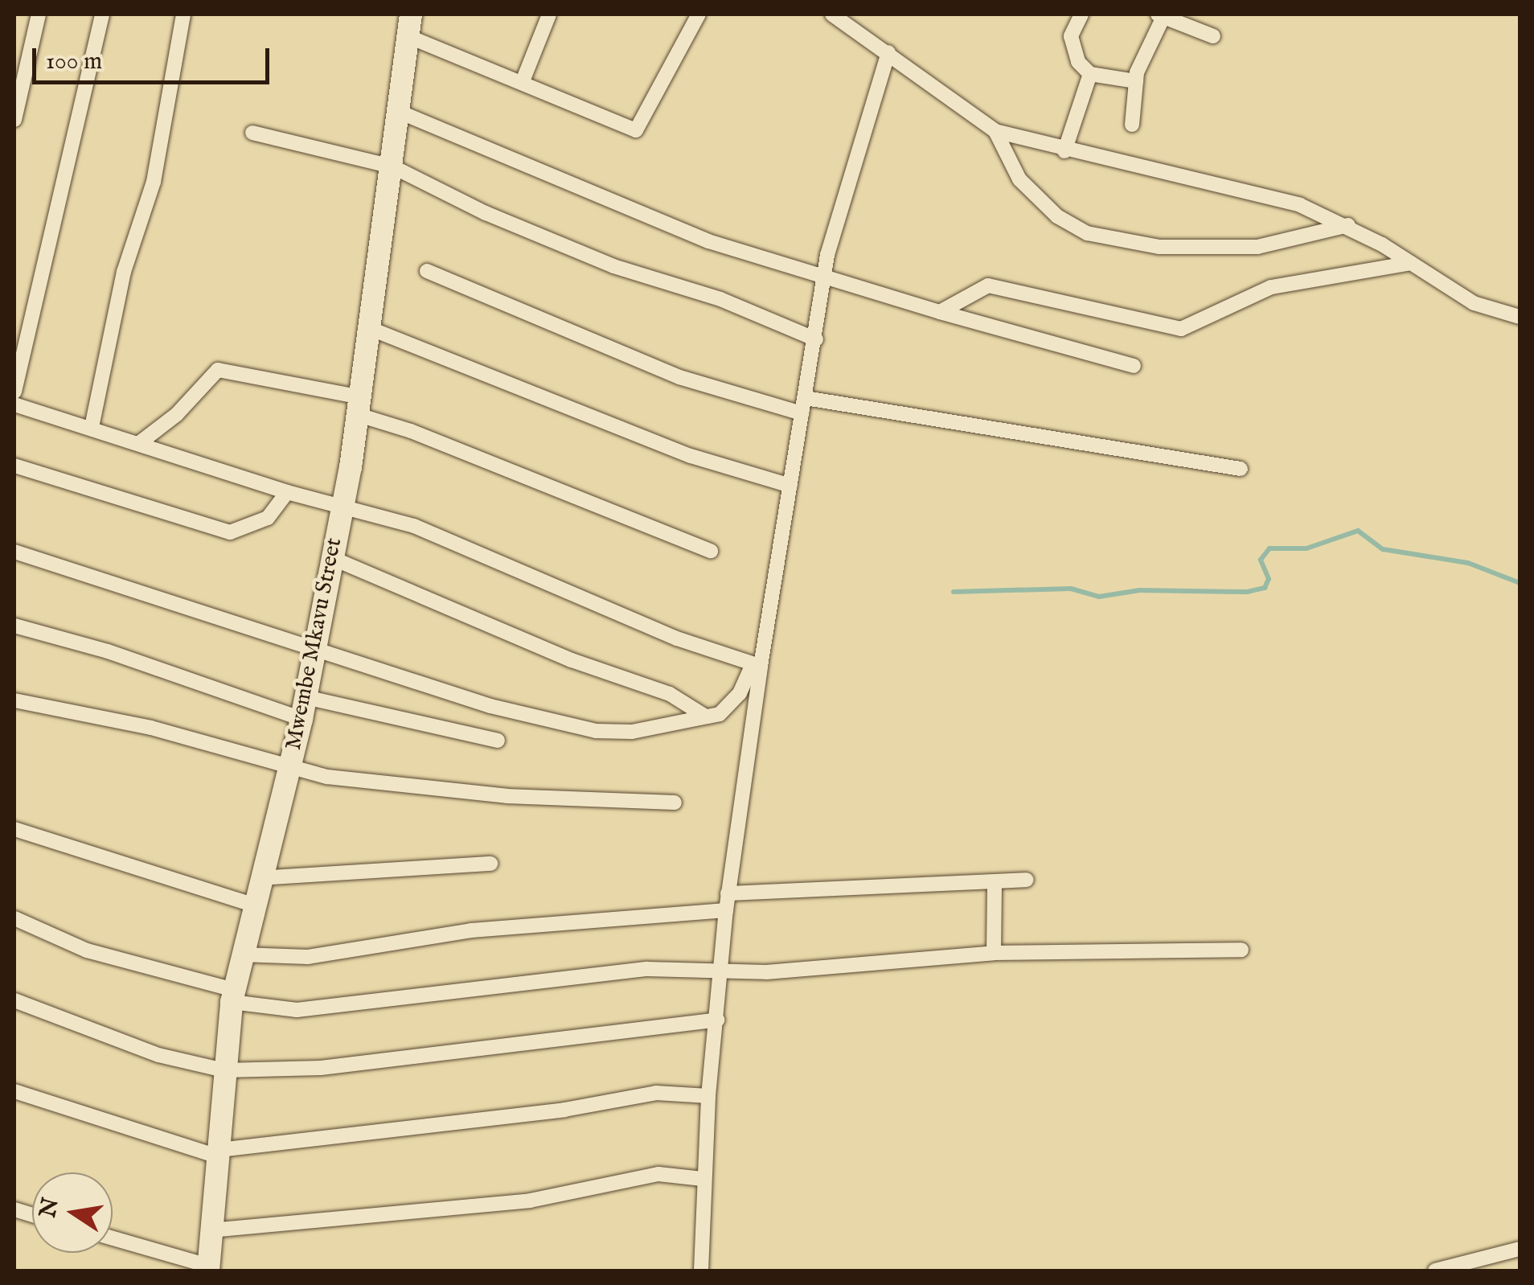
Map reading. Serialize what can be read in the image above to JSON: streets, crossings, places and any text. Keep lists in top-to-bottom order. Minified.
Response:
{"streets":{"street":["Mwembe Mkavu Street"]},"scale_bar":"100 m","north":"left"}
